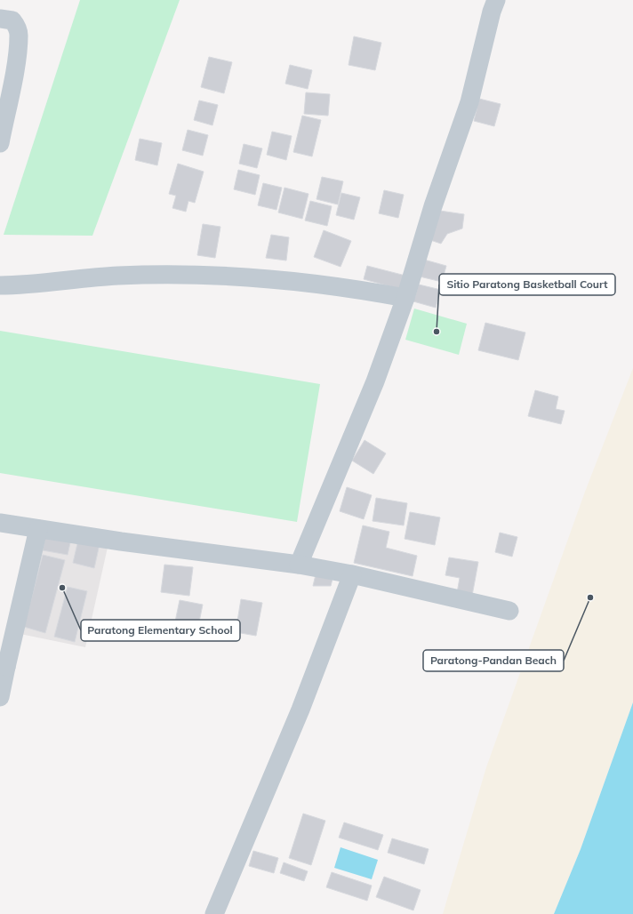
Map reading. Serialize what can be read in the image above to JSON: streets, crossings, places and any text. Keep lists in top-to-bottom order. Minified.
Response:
{"places":["Sitio Paratong Basketball Court","Paratong Elementary School","Paratong-Pandan Beach"]}
